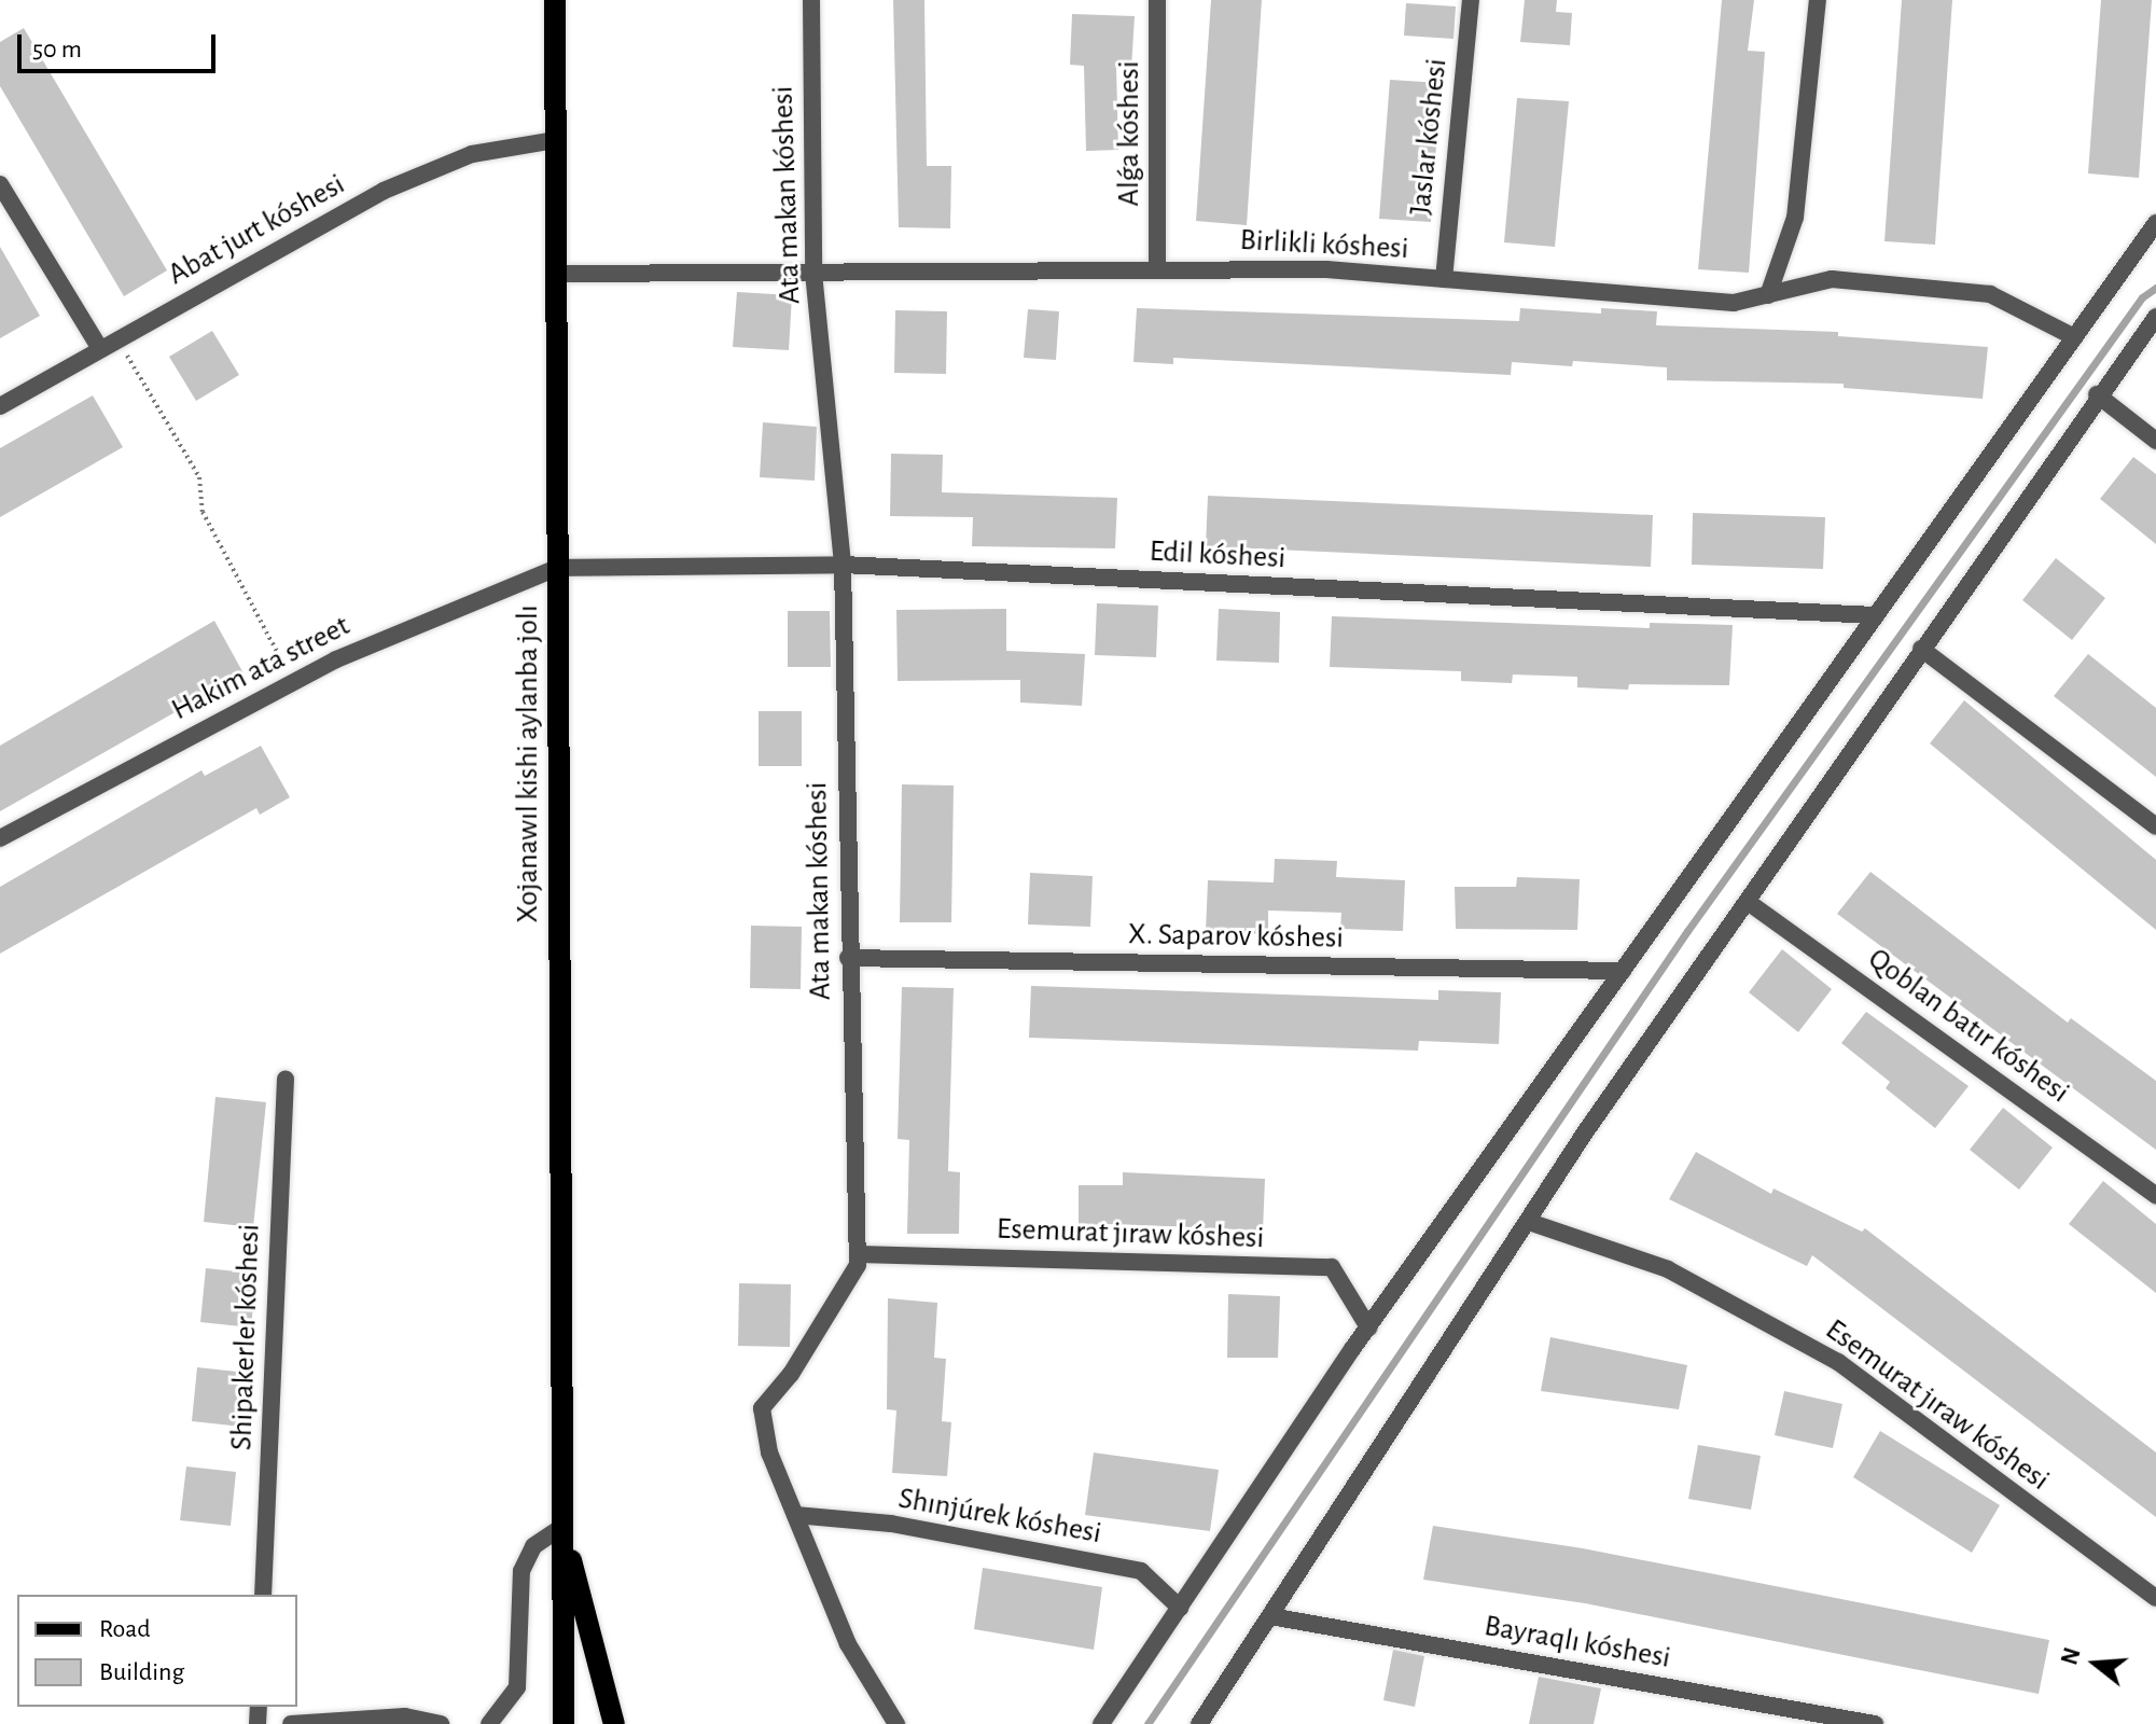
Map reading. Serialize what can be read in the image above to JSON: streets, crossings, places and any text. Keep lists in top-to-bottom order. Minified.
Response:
{"streets":{"main road":["Xojanawıl kishi aylanba jolı"],"street":["Alǵa kóshesi","Jaslar kóshesi","Ata makan kóshesi","Abat jurt kóshesi","Birlikli kóshesi","Edil kóshesi","Hakim ata street","X. Saparov kóshesi","Qoblan batır kóshesi","Esemurat jıraw kóshesi","Shipakerler kóshesi","Shınjúrek kóshesi","Bayraqlı kóshesi"]},"crossings":[["Alǵa kóshesi","Birlikli kóshesi"],["Jaslar kóshesi","Birlikli kóshesi"],["Ata makan kóshesi","Birlikli kóshesi"],["Ata makan kóshesi","Edil kóshesi"],["Ata makan kóshesi","X. Saparov kóshesi"],["Ata makan kóshesi","Esemurat jıraw kóshesi"],["Ata makan kóshesi","Shınjúrek kóshesi"],["Abat jurt kóshesi","Xojanawıl kishi aylanba jolı"],["Birlikli kóshesi","Xojanawıl kishi aylanba jolı"],["Edil kóshesi","Hakim ata street"],["Edil kóshesi","Xojanawıl kishi aylanba jolı"],["Hakim ata street","Xojanawıl kishi aylanba jolı"]],"legend":["Road","Building"],"scale_bar":"50 m","north":"left"}
